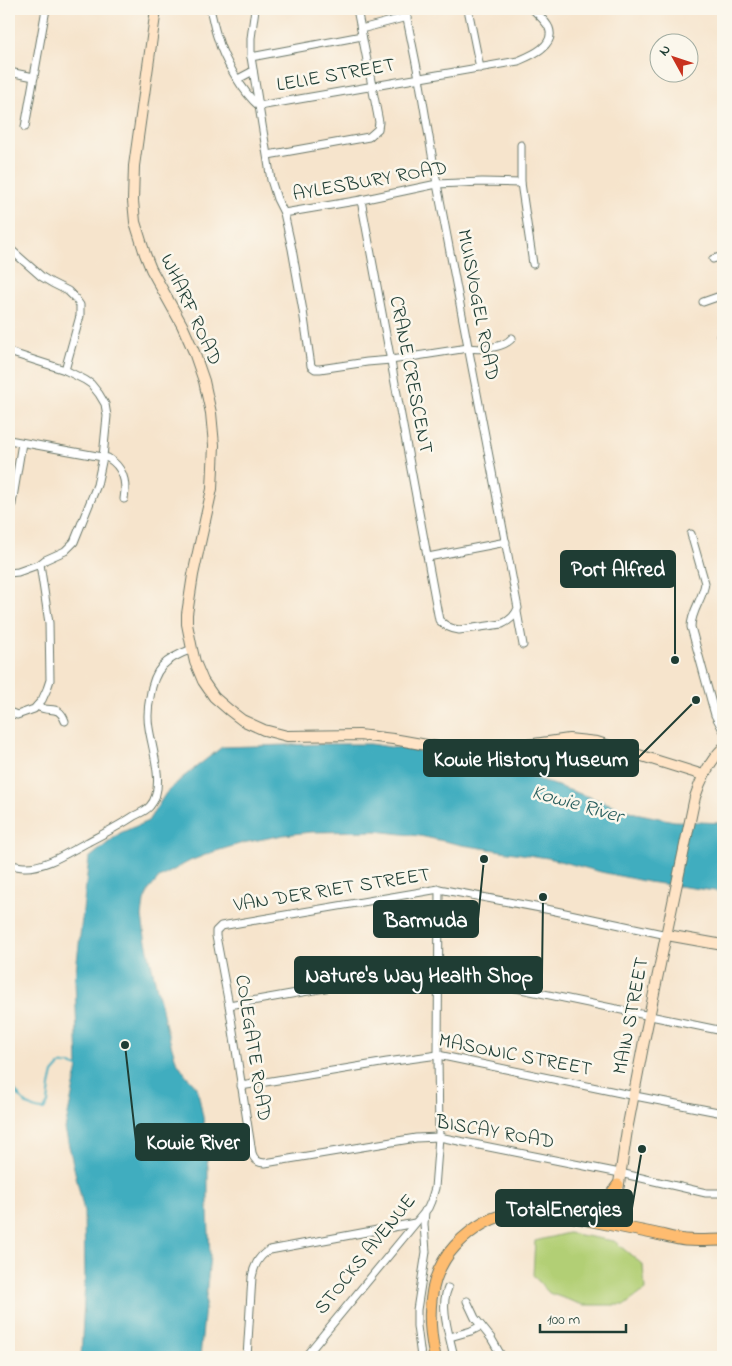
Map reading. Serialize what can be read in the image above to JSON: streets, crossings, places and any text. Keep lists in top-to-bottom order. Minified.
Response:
{"streets":{"street":["LELIE STREET","AYLESBURY ROAD","MUISVOGEL ROAD","WHARF ROAD","CRANE CRESCENT","VAN DER RIET STREET","MAIN STREET","COLEGATE ROAD","MASONIC STREET","BISCAY ROAD","STOCKS AVENUE"]},"crossings":[["LELIE STREET","MUISVOGEL ROAD"],["AYLESBURY ROAD","MUISVOGEL ROAD"],["AYLESBURY ROAD","CRANE CRESCENT"],["MUISVOGEL ROAD","CRANE CRESCENT"],["WHARF ROAD","MAIN STREET"],["VAN DER RIET STREET","MAIN STREET"],["VAN DER RIET STREET","COLEGATE ROAD"],["VAN DER RIET STREET","STOCKS AVENUE"],["MAIN STREET","MASONIC STREET"],["MAIN STREET","BISCAY ROAD"],["COLEGATE ROAD","MASONIC STREET"],["COLEGATE ROAD","BISCAY ROAD"],["MASONIC STREET","STOCKS AVENUE"],["BISCAY ROAD","STOCKS AVENUE"]],"water":["Kowie River"],"places":["Port Alfred","Kowie History Museum","Barmuda","Nature's Way Health Shop","Kowie River","TotalEnergies"],"scale_bar":"100 m","north":"top left"}
